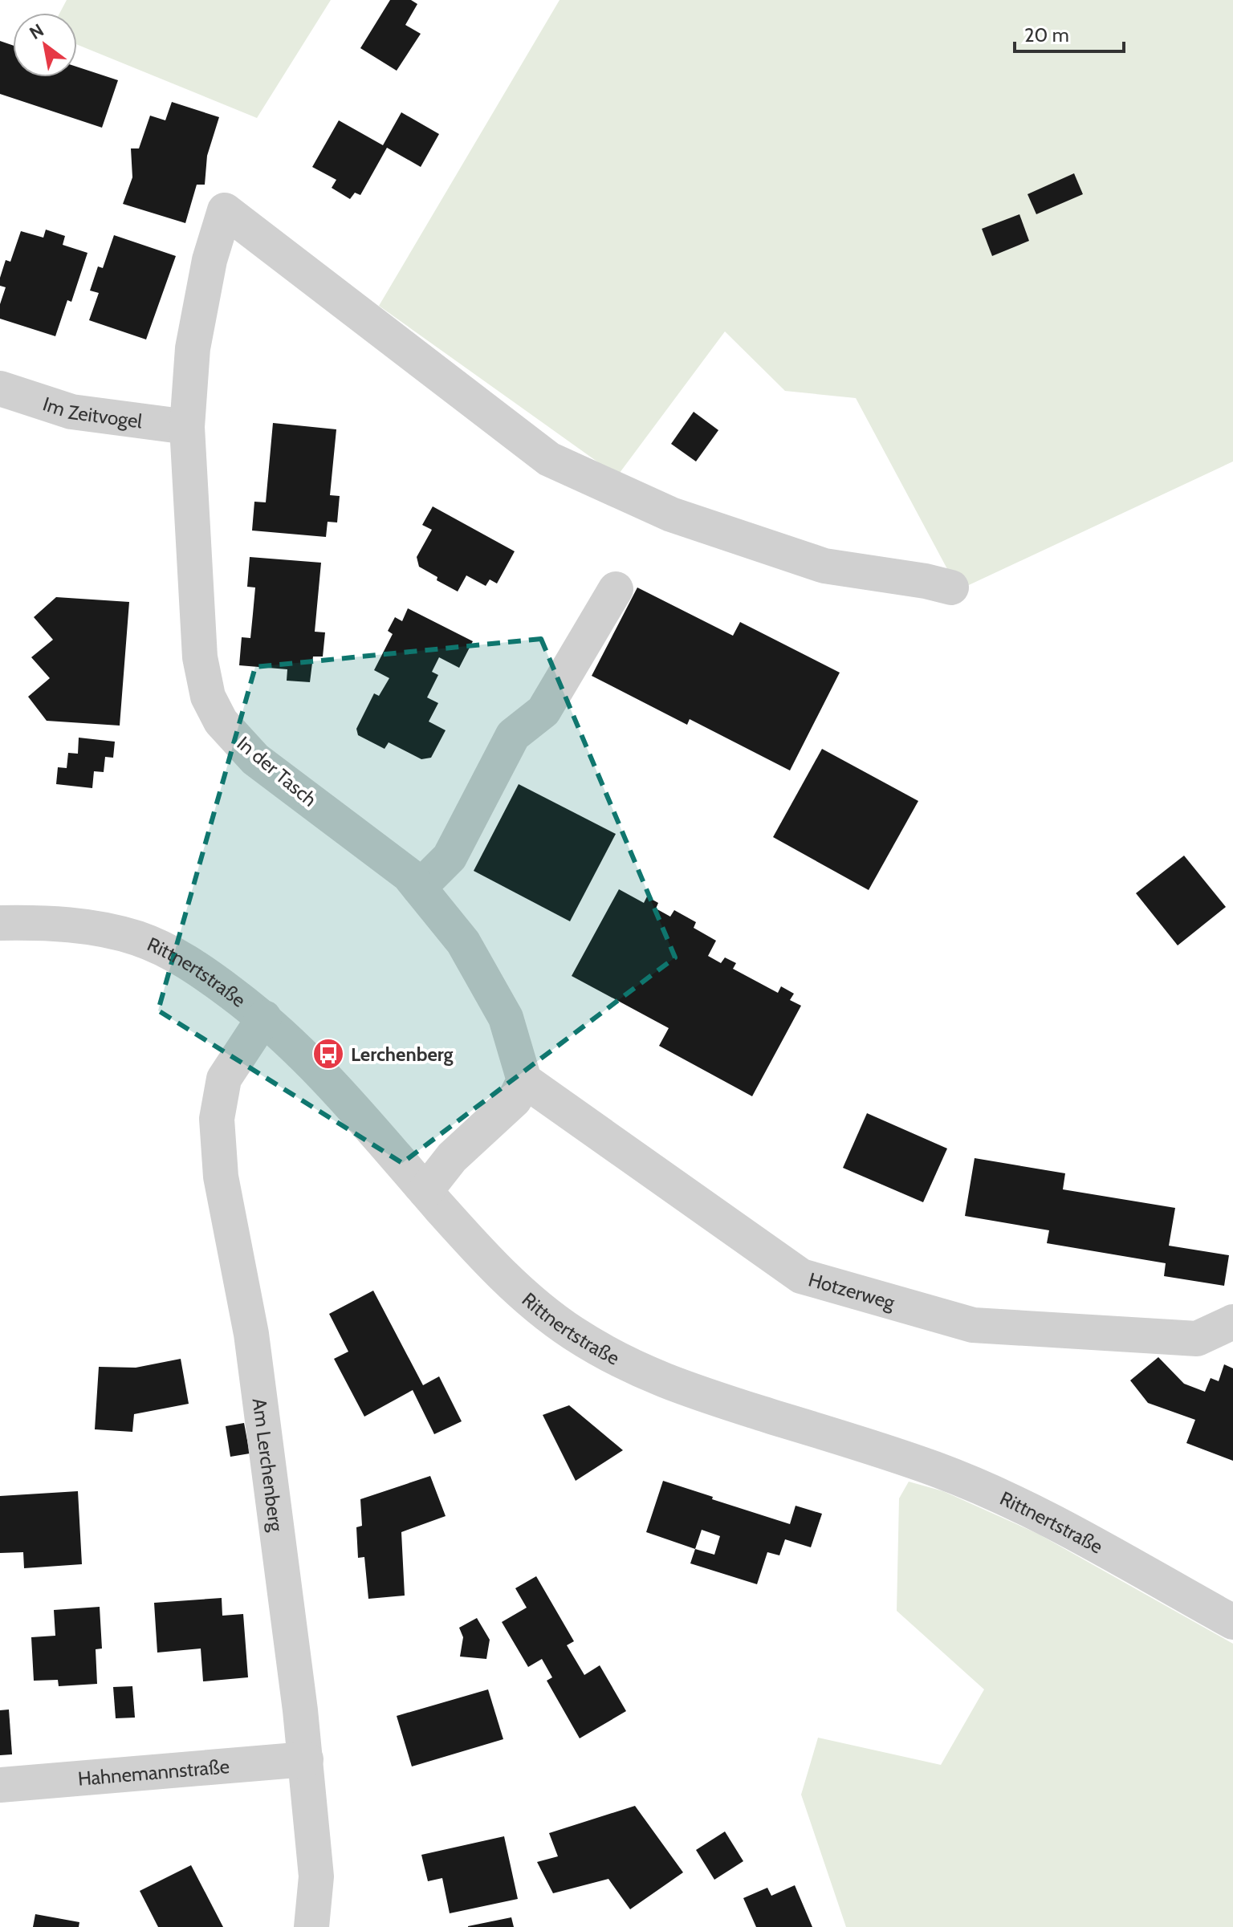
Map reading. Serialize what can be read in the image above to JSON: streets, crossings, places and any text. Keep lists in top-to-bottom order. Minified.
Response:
{"streets":{"street":["Im Zeitvogel","In der Tasch","Rittnertstraße","Hotzerweg","Am Lerchenberg","Hahnemannstraße"]},"crossings":[["Im Zeitvogel","In der Tasch"],["In der Tasch","Hotzerweg"],["Rittnertstraße","Am Lerchenberg"],["Am Lerchenberg","Hahnemannstraße"]],"places":{"bus stop":["Lerchenberg"]},"scale_bar":"20 m","north":"top left"}
